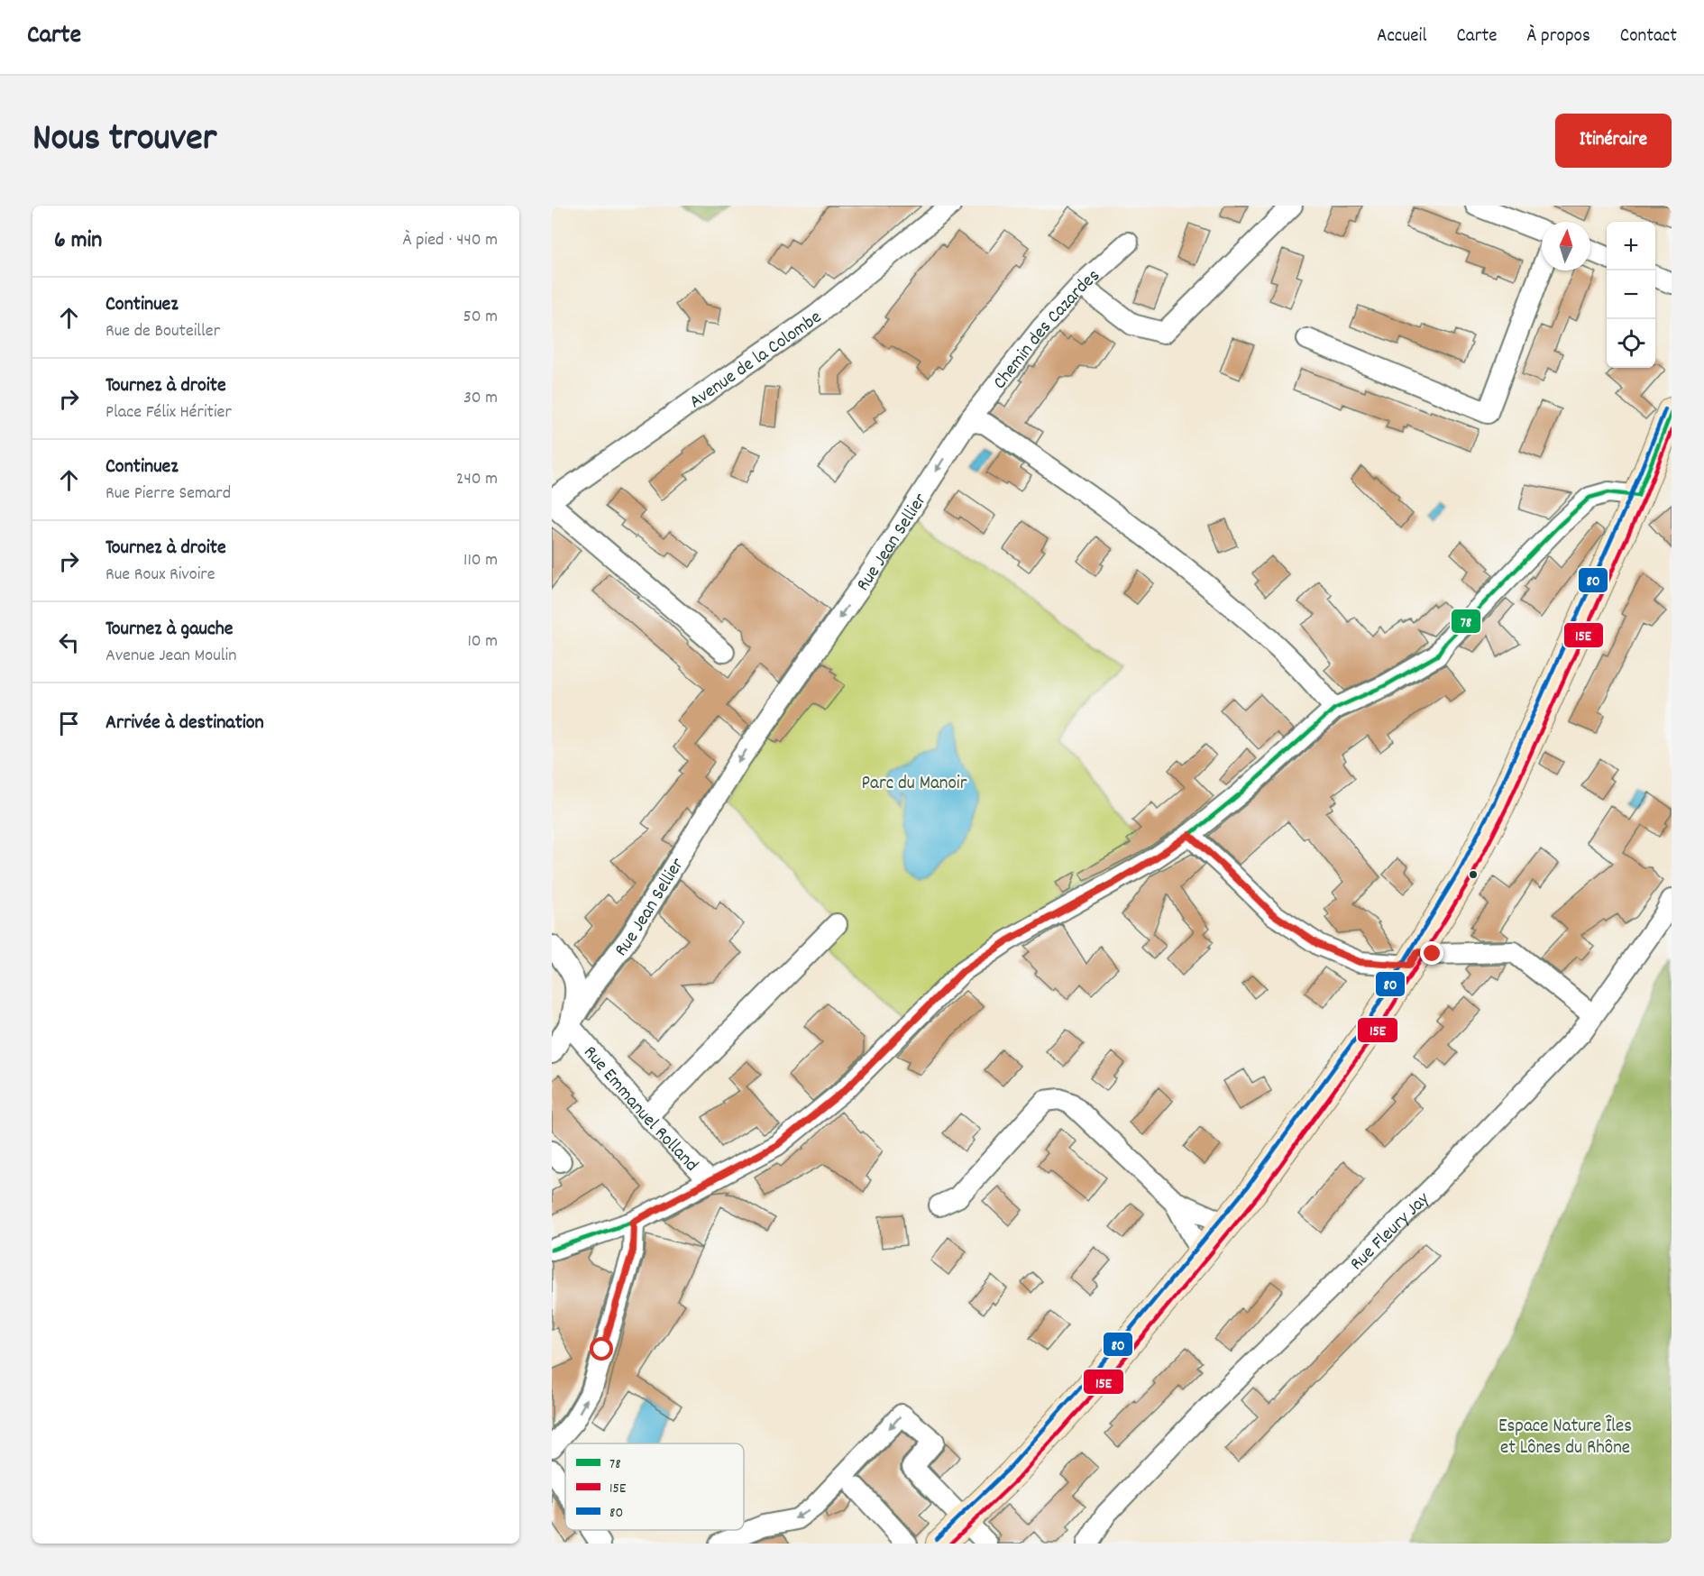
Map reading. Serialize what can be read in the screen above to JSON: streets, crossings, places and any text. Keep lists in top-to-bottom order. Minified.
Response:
{"streets":{"street":["Chemin des Cazardes","Avenue de la Colombe","Rue Jean Sellier","Rue Emmanuel Rolland","Rue Fleury Jay"]},"crossings":[["Chemin des Cazardes","Rue Jean Sellier"],["Rue Jean Sellier","Rue Emmanuel Rolland"]],"parks":["Parc du Manoir","Espace Nature Îles et Lônes du Rhône"],"lines":["transit line 80","transit line 78","transit line 15E"],"legend":["78","15E","80"],"north":"top","page":{"header":"Carte","nav":["Accueil","Carte","À propos","Contact"],"title":"Nous trouver","buttons":"Itinéraire","heading":["6 min","À pied · 440 m"],"map_buttons":["+","−"],"list":[["Continuez","Rue de Bouteiller","50 m"],["Tournez à droite","Place Félix Héritier","30 m"],["Continuez","Rue Pierre Semard","240 m"],["Tournez à droite","Rue Roux Rivoire","110 m"],["Tournez à gauche","Avenue Jean Moulin","10 m"],"Arrivée à destination"]}}
